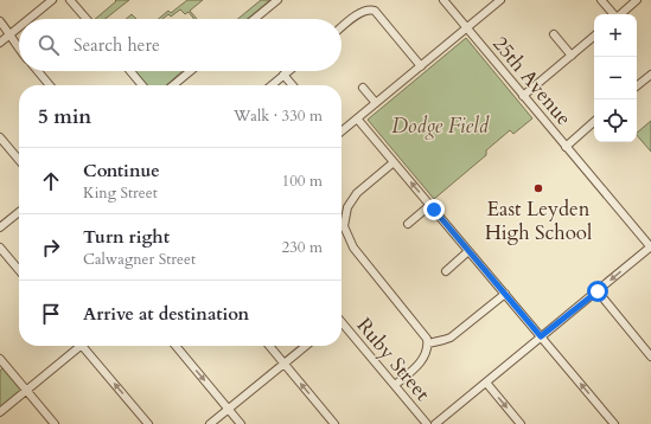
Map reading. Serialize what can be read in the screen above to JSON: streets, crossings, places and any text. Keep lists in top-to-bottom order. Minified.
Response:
{"streets":{"street":["25th Avenue","Ruby Street"]},"parks":["Dodge Field"],"places":["East Leyden High School"],"page":{"map_buttons":["+","−"],"search":"Search here","heading":["5 min","Walk · 330 m"],"list":[["Continue","King Street","100 m"],["Turn right","Calwagner Street","230 m"],"Arrive at destination"]}}
